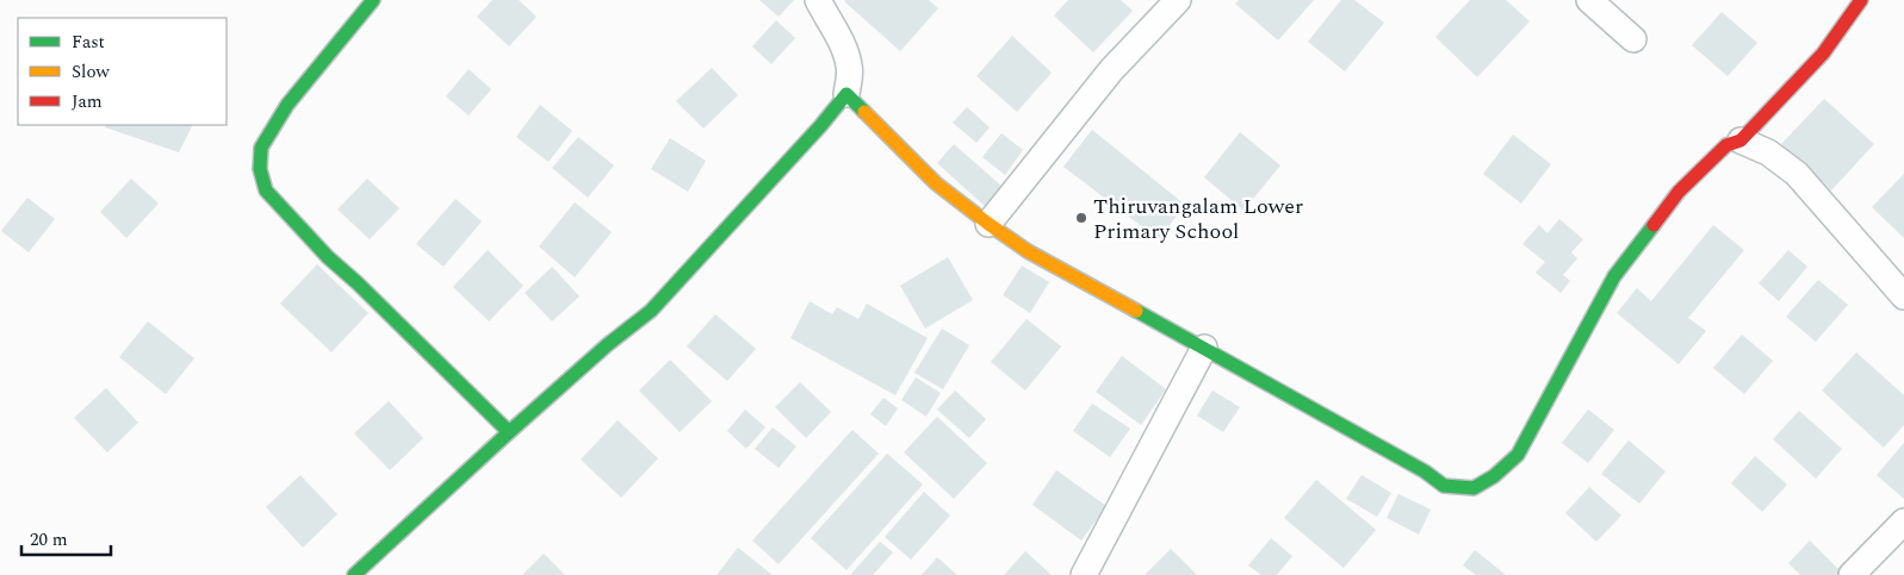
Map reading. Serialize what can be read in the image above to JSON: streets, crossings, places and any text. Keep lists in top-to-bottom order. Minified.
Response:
{"places":["Thiruvangalam Lower Primary School"],"legend":["Fast","Slow","Jam"],"scale_bar":"20 m"}
